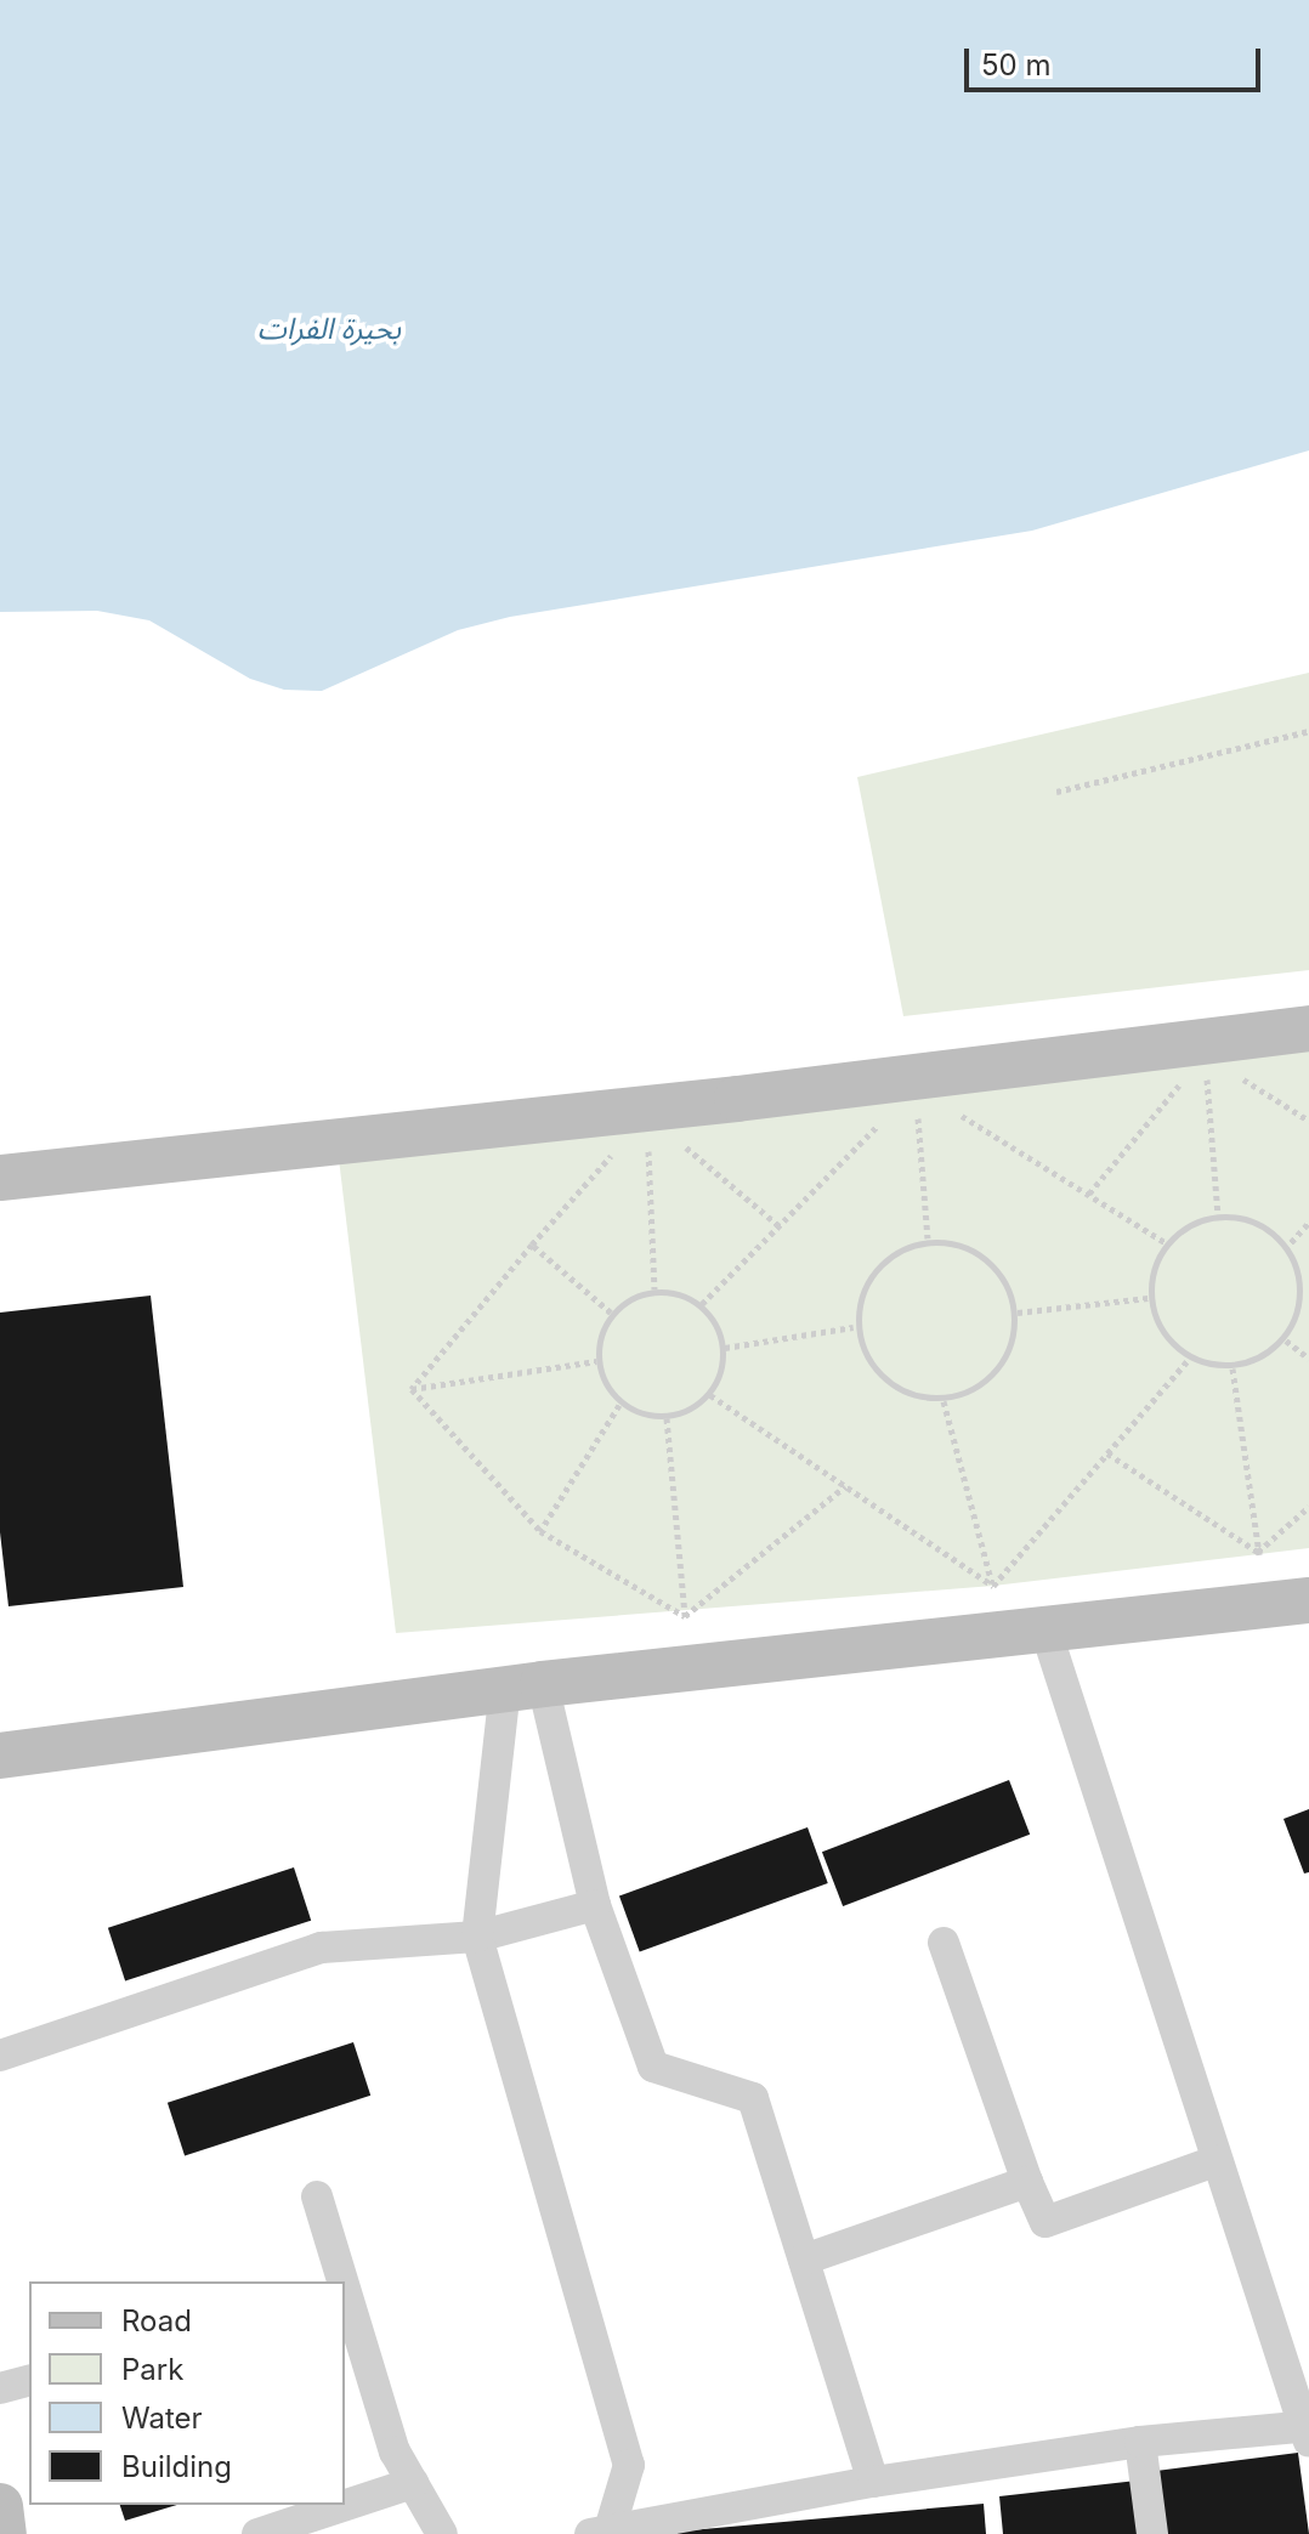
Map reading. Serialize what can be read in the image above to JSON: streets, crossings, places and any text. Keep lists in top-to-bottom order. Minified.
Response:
{"water":["بحيرة الفرات"],"legend":["Road","Park","Water","Building"],"scale_bar":"50 m"}
